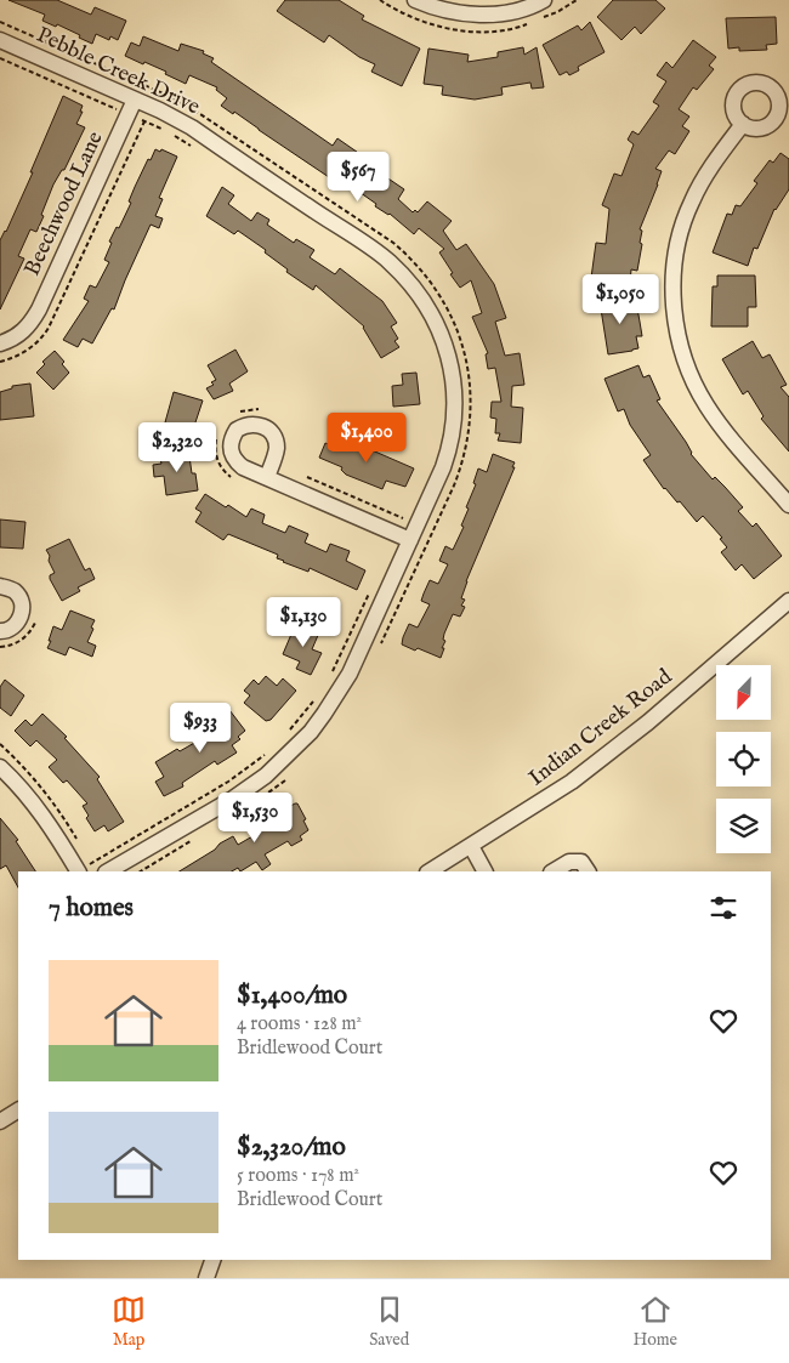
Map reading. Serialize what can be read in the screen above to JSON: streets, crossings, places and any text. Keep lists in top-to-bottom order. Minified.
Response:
{"streets":{"street":["Pebble Creek Drive","Beechwood Lane","Indian Creek Road"]},"crossings":[["Pebble Creek Drive","Beechwood Lane"]],"north":"bottom left","page":{"price":["$567","$1,050","$1,400","$2,320","$1,130","$933","$1,530"],"heading":"7 homes","list":[{"name":"$1,400/mo","note":"4 rooms · 128 m² · Bridlewood Court"},{"name":"$2,320/mo","note":"5 rooms · 178 m² · Bridlewood Court"}],"tabs":["Map","Saved","Home"]}}
